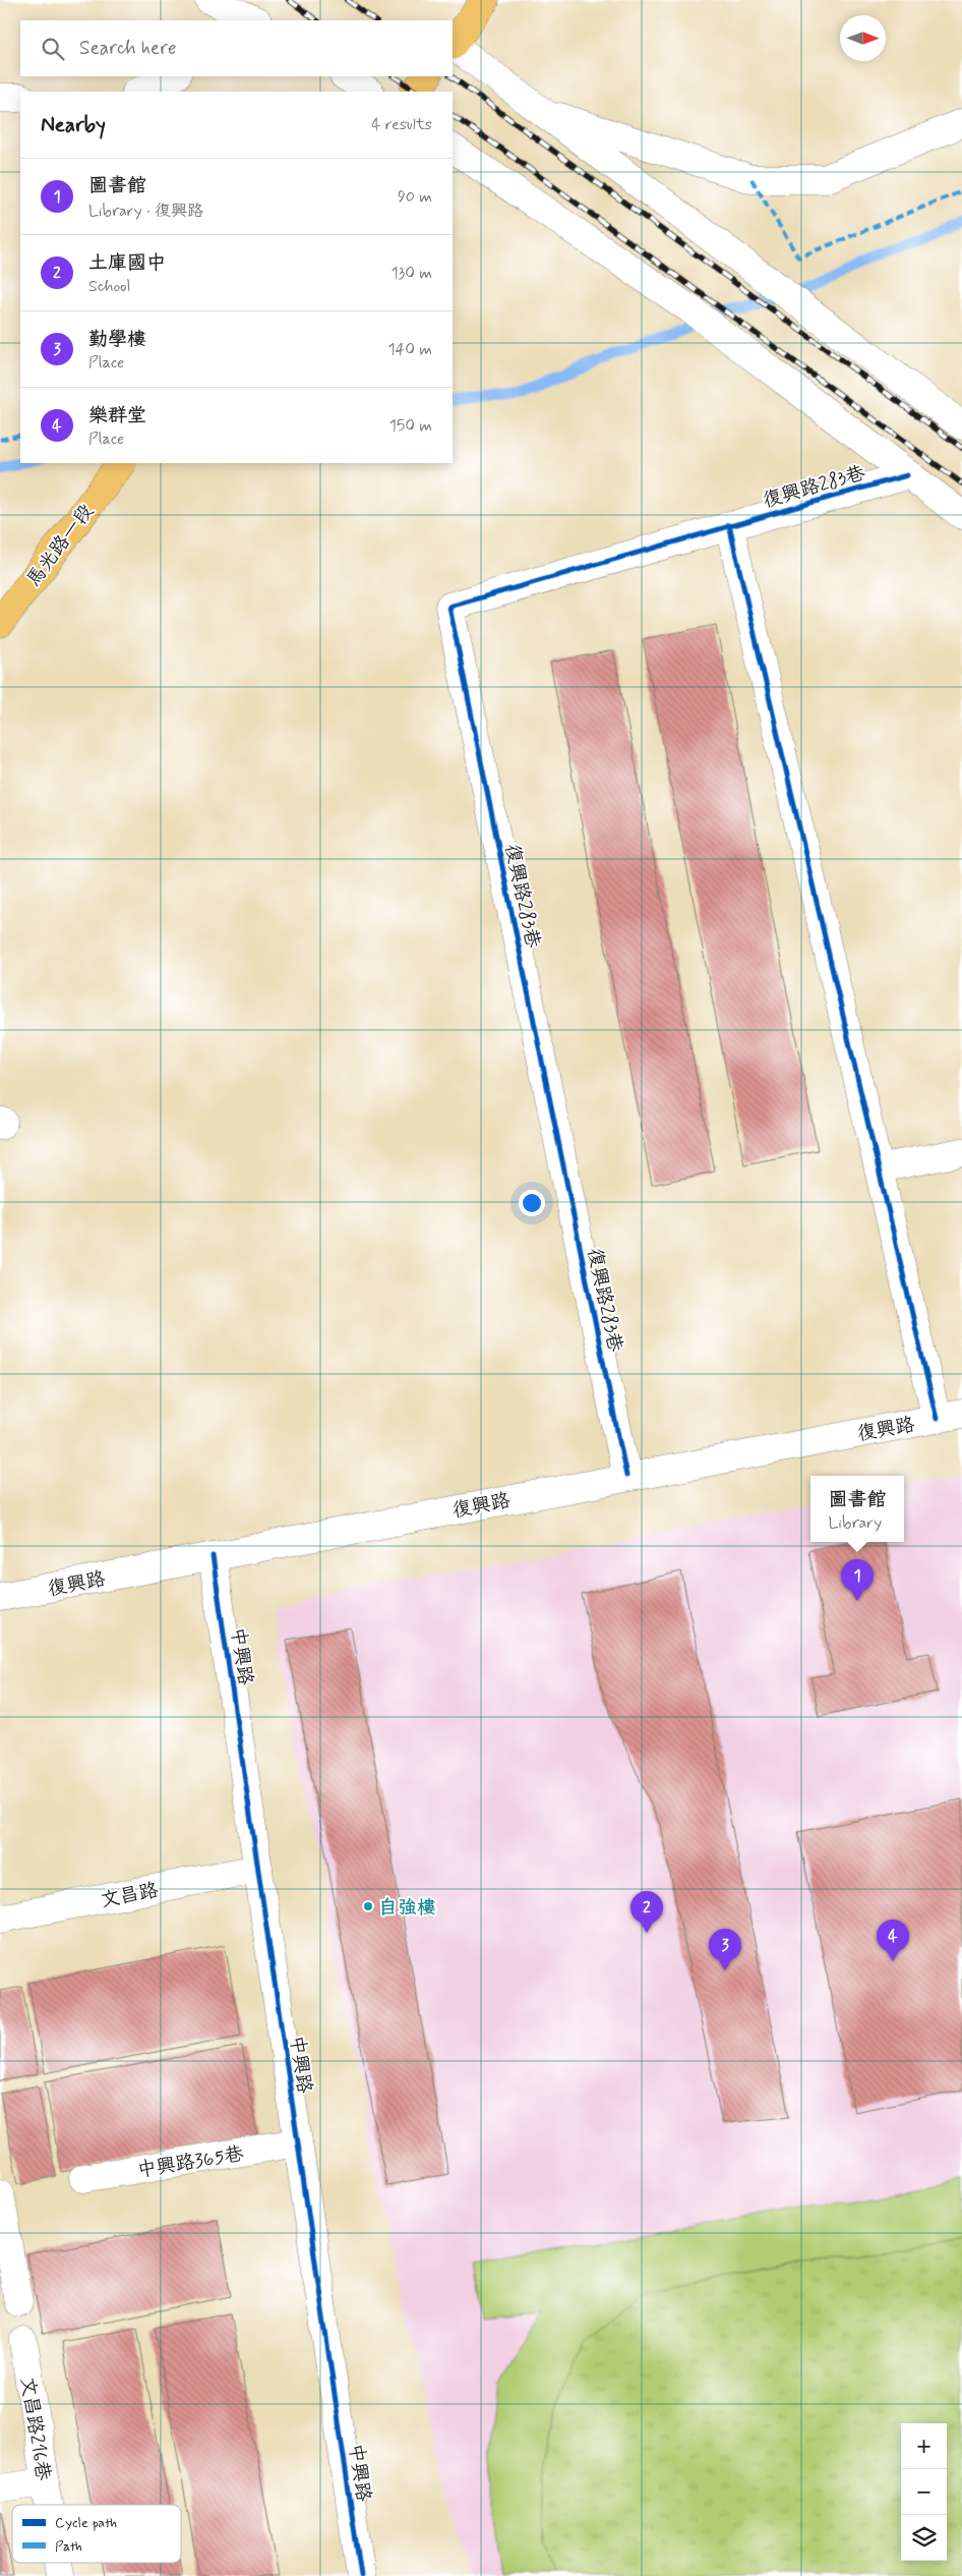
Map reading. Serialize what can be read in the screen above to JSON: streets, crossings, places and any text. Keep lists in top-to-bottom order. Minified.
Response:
{"streets":{"main road":["馬光路一段"],"street":["復興路283巷","復興路","中興路","文昌路","中興路365巷","文昌路216巷"]},"crossings":[["復興路283巷","復興路"],["復興路","中興路"],["中興路","文昌路"],["中興路","中興路365巷"]],"places":["自強樓"],"legend":["Cycle path","Path"],"north":"right","page":{"search":"Search here","heading":["Nearby","4 results"],"list":[{"mark":"1","name":"圖書館","note":"Library · 復興路","value":"90 m"},{"mark":"2","name":"土庫國中","note":"School","value":"130 m"},{"mark":"3","name":"勤學樓","note":"Place","value":"140 m"},{"mark":"4","name":"樂群堂","note":"Place","value":"150 m"}],"popup":["圖書館","Library"],"pins":["1","2","4","3"],"map_buttons":["+","−"]}}
